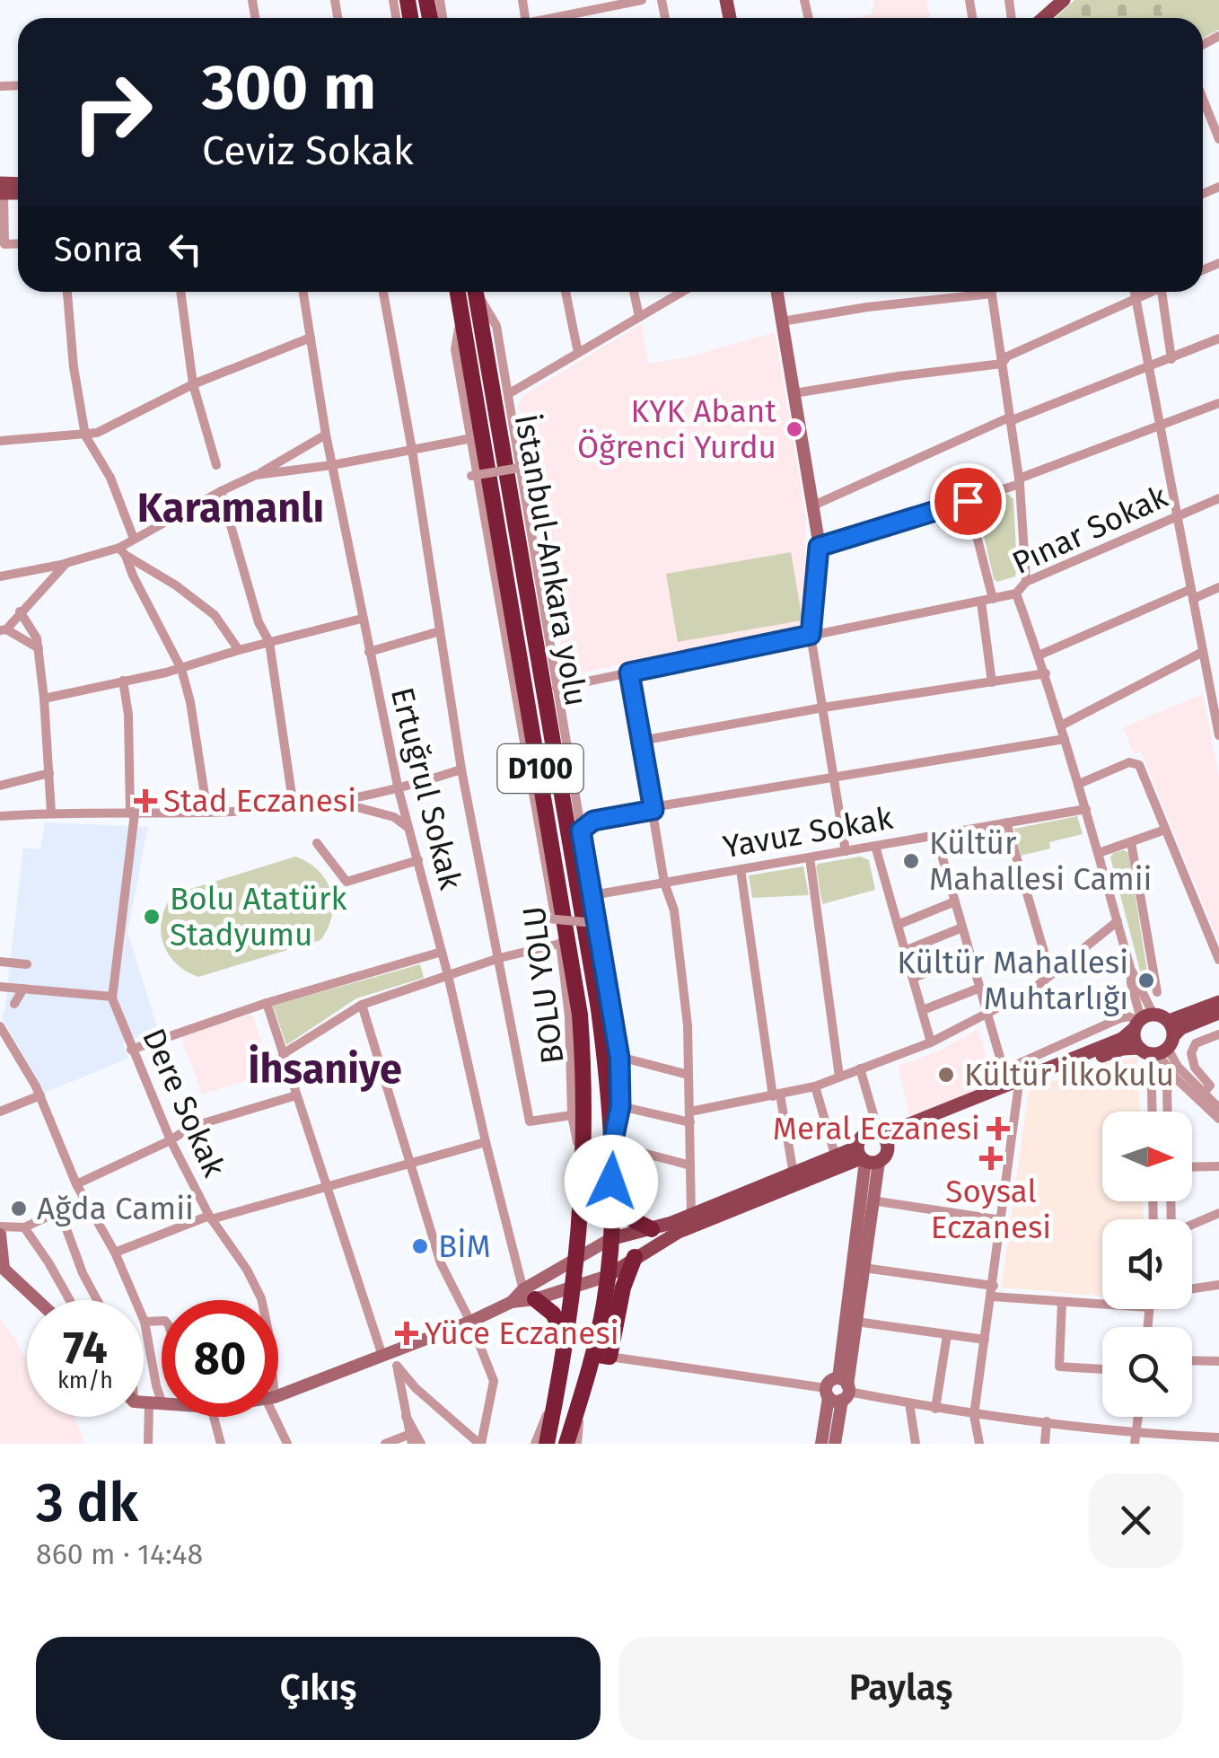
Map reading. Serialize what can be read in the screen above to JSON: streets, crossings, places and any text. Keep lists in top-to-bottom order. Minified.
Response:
{"streets":{"highway":["İstanbul-Ankara yolu","D100","BOLU YOLU"],"street":["Pınar Sokak","Ertuğrul Sokak","Yavuz Sokak","Dere Sokak"]},"crossings":[["İstanbul-Ankara yolu","D100"],["D100","BOLU YOLU"]],"districts":["Karamanlı","İhsaniye"],"places":{"other":["KYK Abant Öğrenci Yurdu","Kültür Mahallesi Camii","Bolu Atatürk Stadyumu","Kültür Mahallesi Muhtarlığı","Kültür İlkokulu","Ağda Camii","BİM"],"health":["Stad Eczanesi","Meral Eczanesi","Soysal Eczanesi","Yüce Eczanesi"]},"north":"right","page":{"turn":["300 m","Ceviz Sokak"],"then":"Sonra","speed":"74 km/h","limit":"80","heading":["3 dk","860 m · 14:48"],"buttons":["Çıkış","Paylaş"]}}
